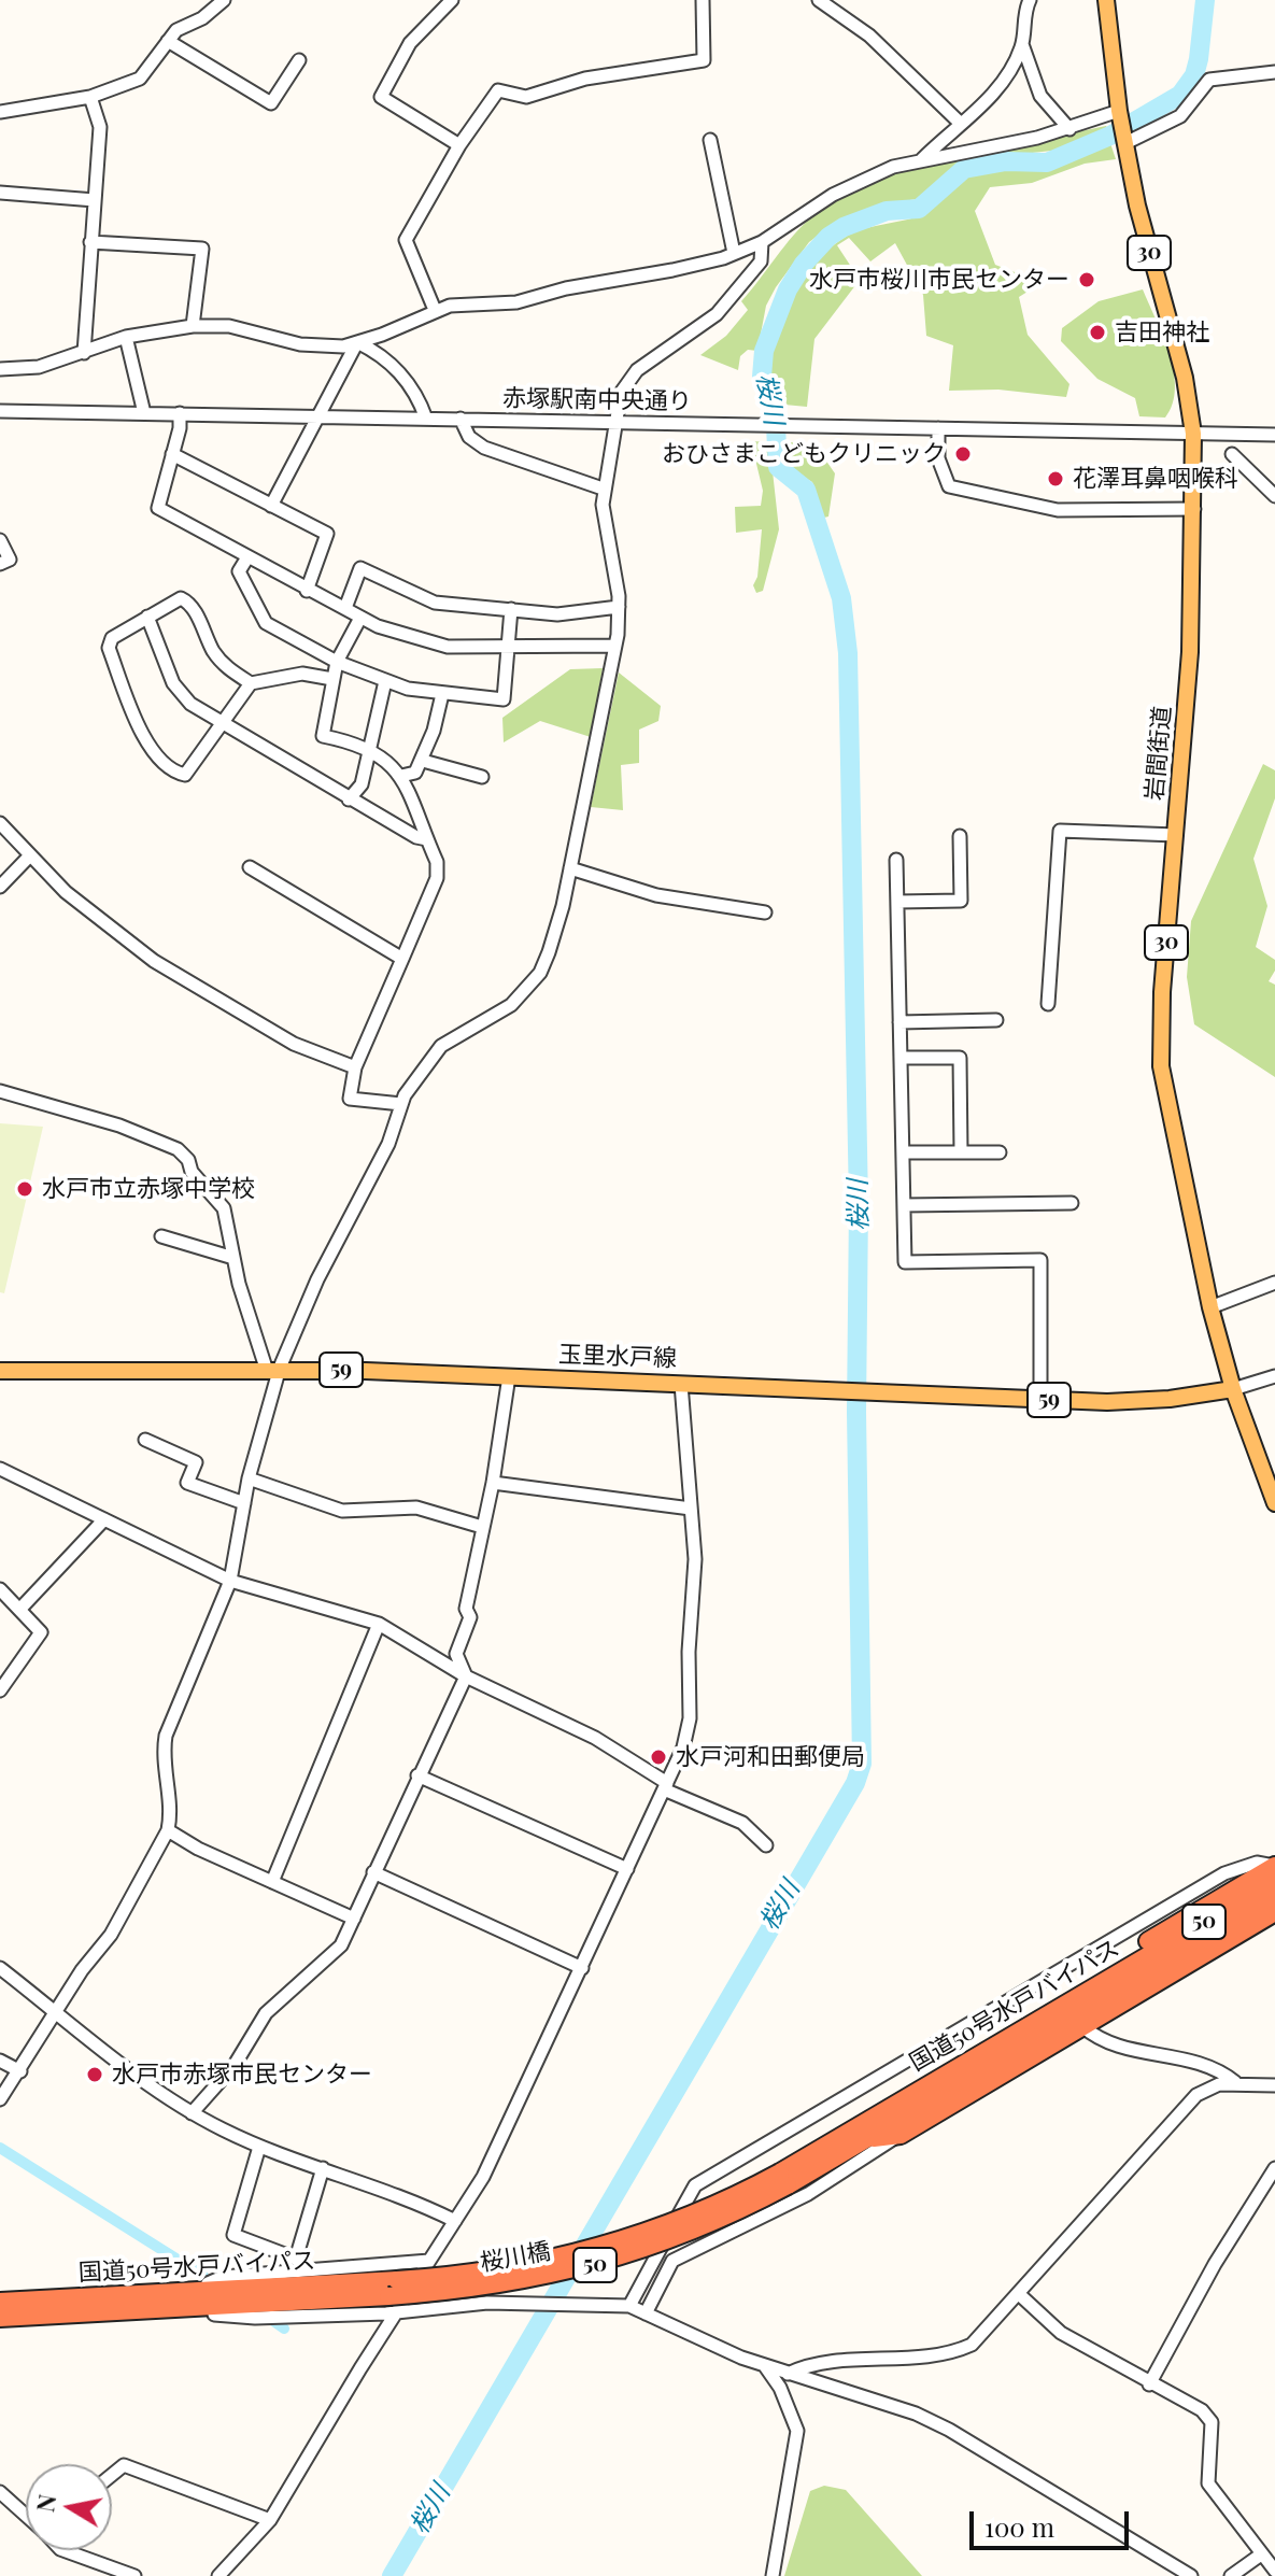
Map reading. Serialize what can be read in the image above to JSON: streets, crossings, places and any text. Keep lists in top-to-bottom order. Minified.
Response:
{"streets":{"highway":["50","国道50号水戸バイパス","桜川橋"],"main road":["30","岩間街道","玉里水戸線","59"],"street":["赤塚駅南中央通り"]},"crossings":[["赤塚駅南中央通り","岩間街道"],["岩間街道","玉里水戸線"],["国道50号水戸バイパス","桜川橋"]],"water":["桜川"],"places":["水戸市桜川市民センター","吉田神社","おひさまこどもクリニック","花澤耳鼻咽喉科","水戸市立赤塚中学校","水戸河和田郵便局","水戸市赤塚市民センター"],"scale_bar":"100 m","north":"left"}
